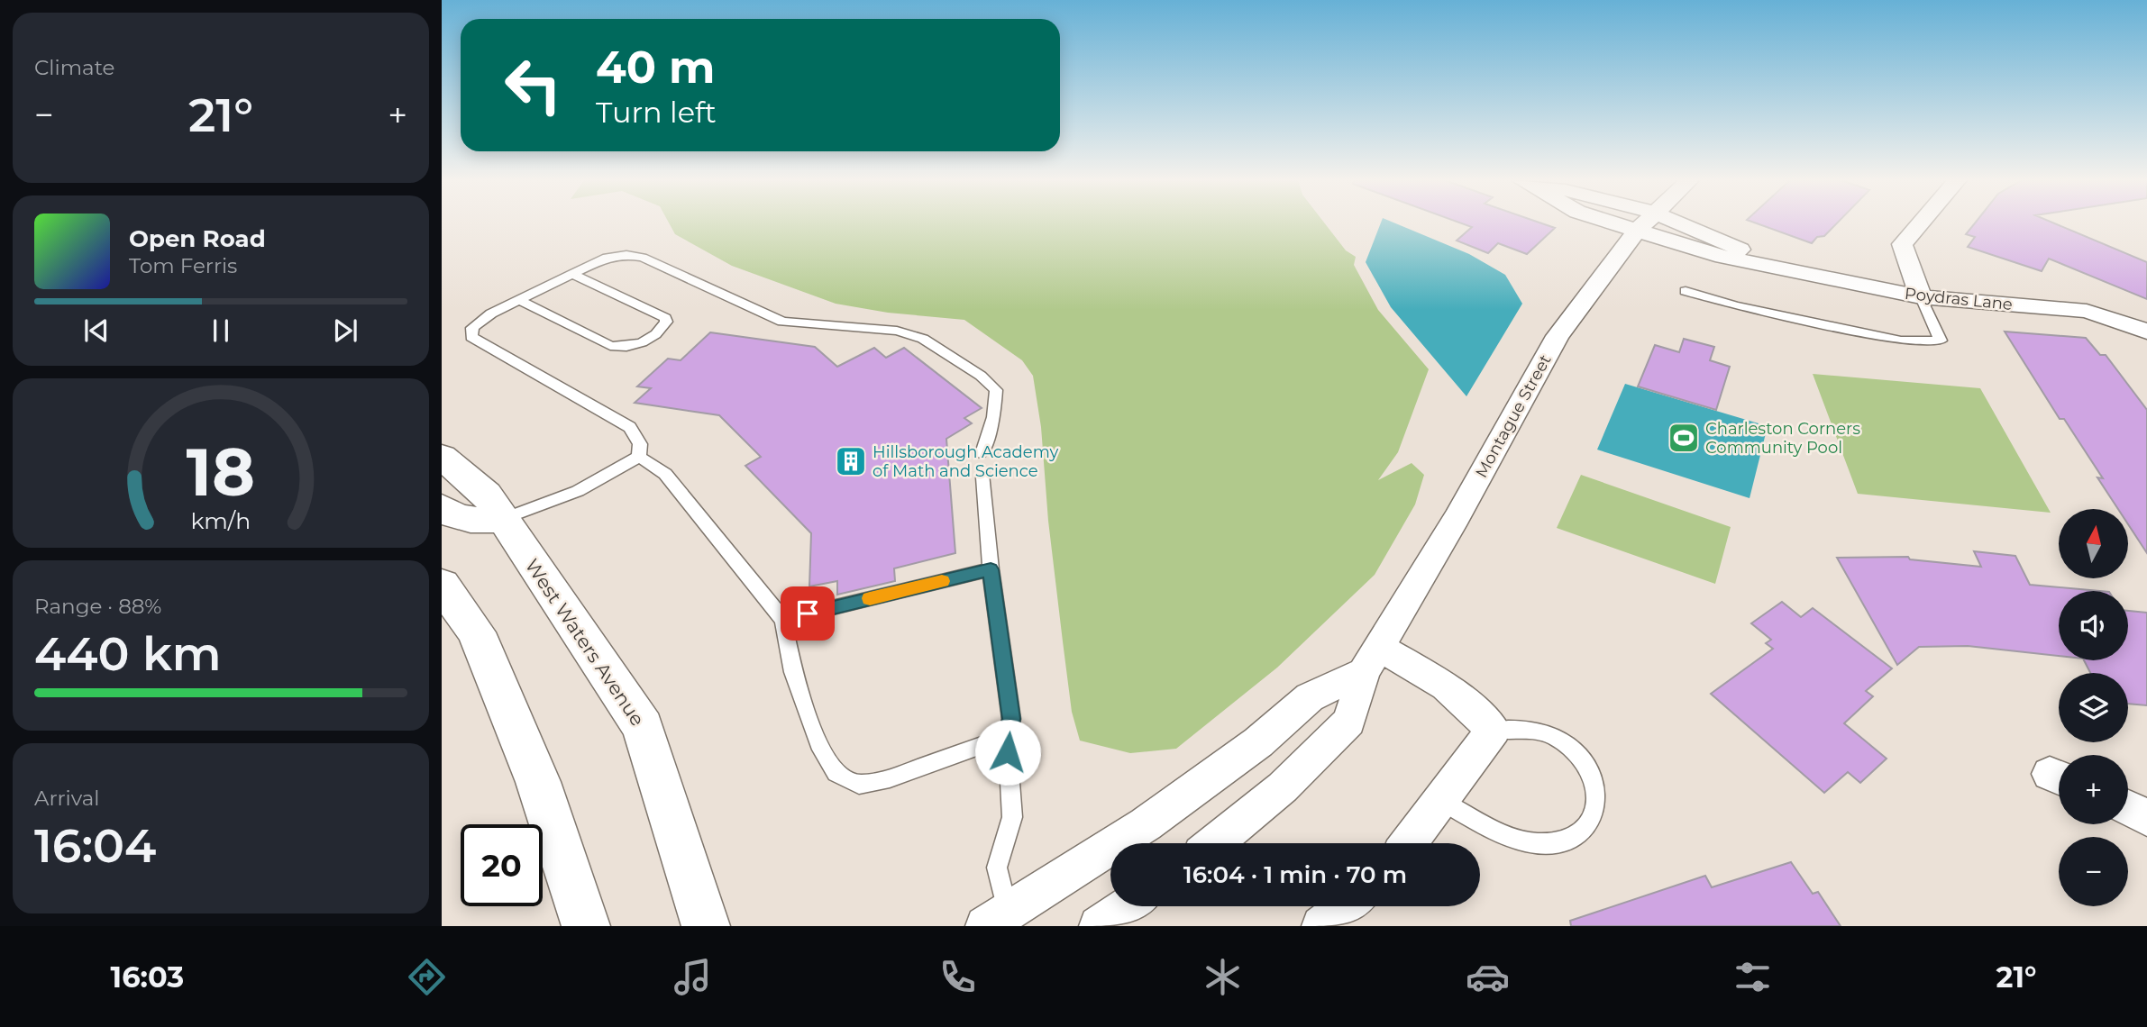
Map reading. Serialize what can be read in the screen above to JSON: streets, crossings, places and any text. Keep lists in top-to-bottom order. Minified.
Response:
{"streets":{"street":["Poydras Lane","Montague Street","West Waters Avenue"]},"crossings":[["Poydras Lane","Montague Street"]],"places":{"sports":["Charleston Corners Community Pool"],"building":["Hillsborough Academy of Math and Science"]},"north":"top","page":{"tile":["Climate",["Range · 88%","440 km"],["Arrival","16:04"]],"turn":["40 m","Turn left"],"heat":["−","21°","+"],"song":["Open Road","Tom Ferris"],"map_buttons":["+","−"],"limit":"20","trip":"16:04 · 1 min · 70 m","tabs":["16:03","21°"],"gauge":["18","km/h"]}}
